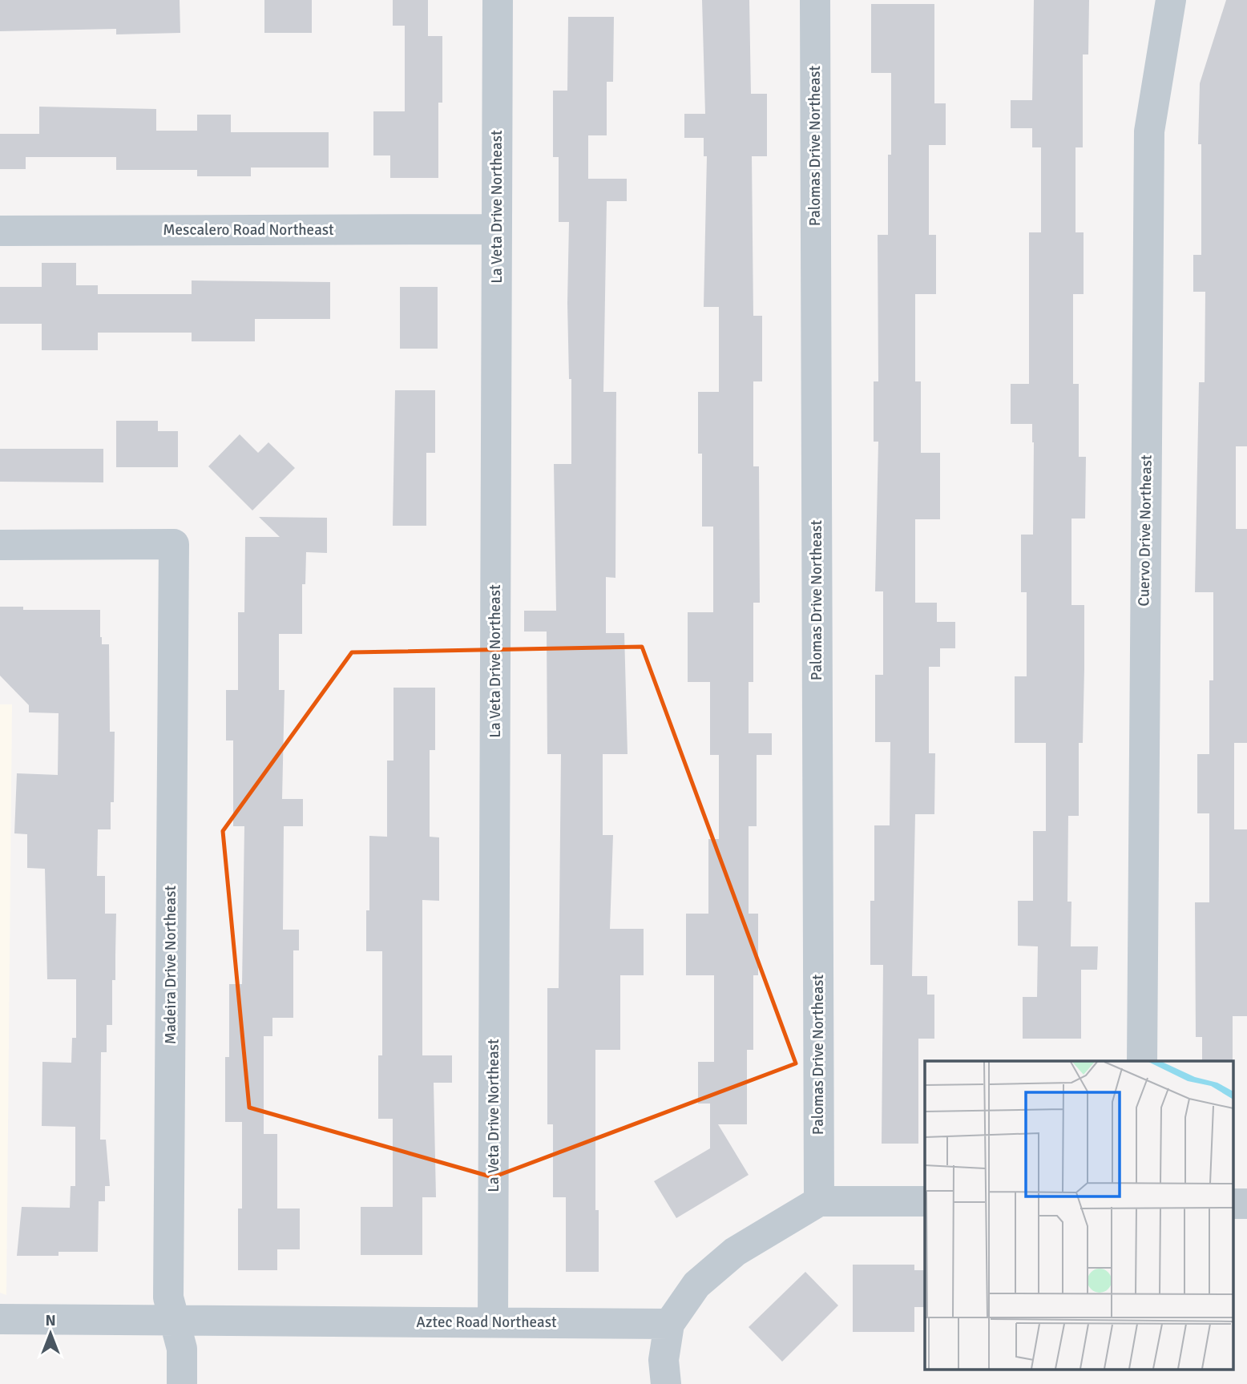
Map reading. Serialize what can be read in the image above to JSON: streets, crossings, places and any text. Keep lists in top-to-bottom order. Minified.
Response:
{"streets":{"street":["Palomas Drive Northeast","La Veta Drive Northeast","Mescalero Road Northeast","Cuervo Drive Northeast","Madeira Drive Northeast","Aztec Road Northeast"]},"crossings":[["La Veta Drive Northeast","Mescalero Road Northeast"],["La Veta Drive Northeast","Aztec Road Northeast"],["Madeira Drive Northeast","Aztec Road Northeast"]],"north":"top"}
